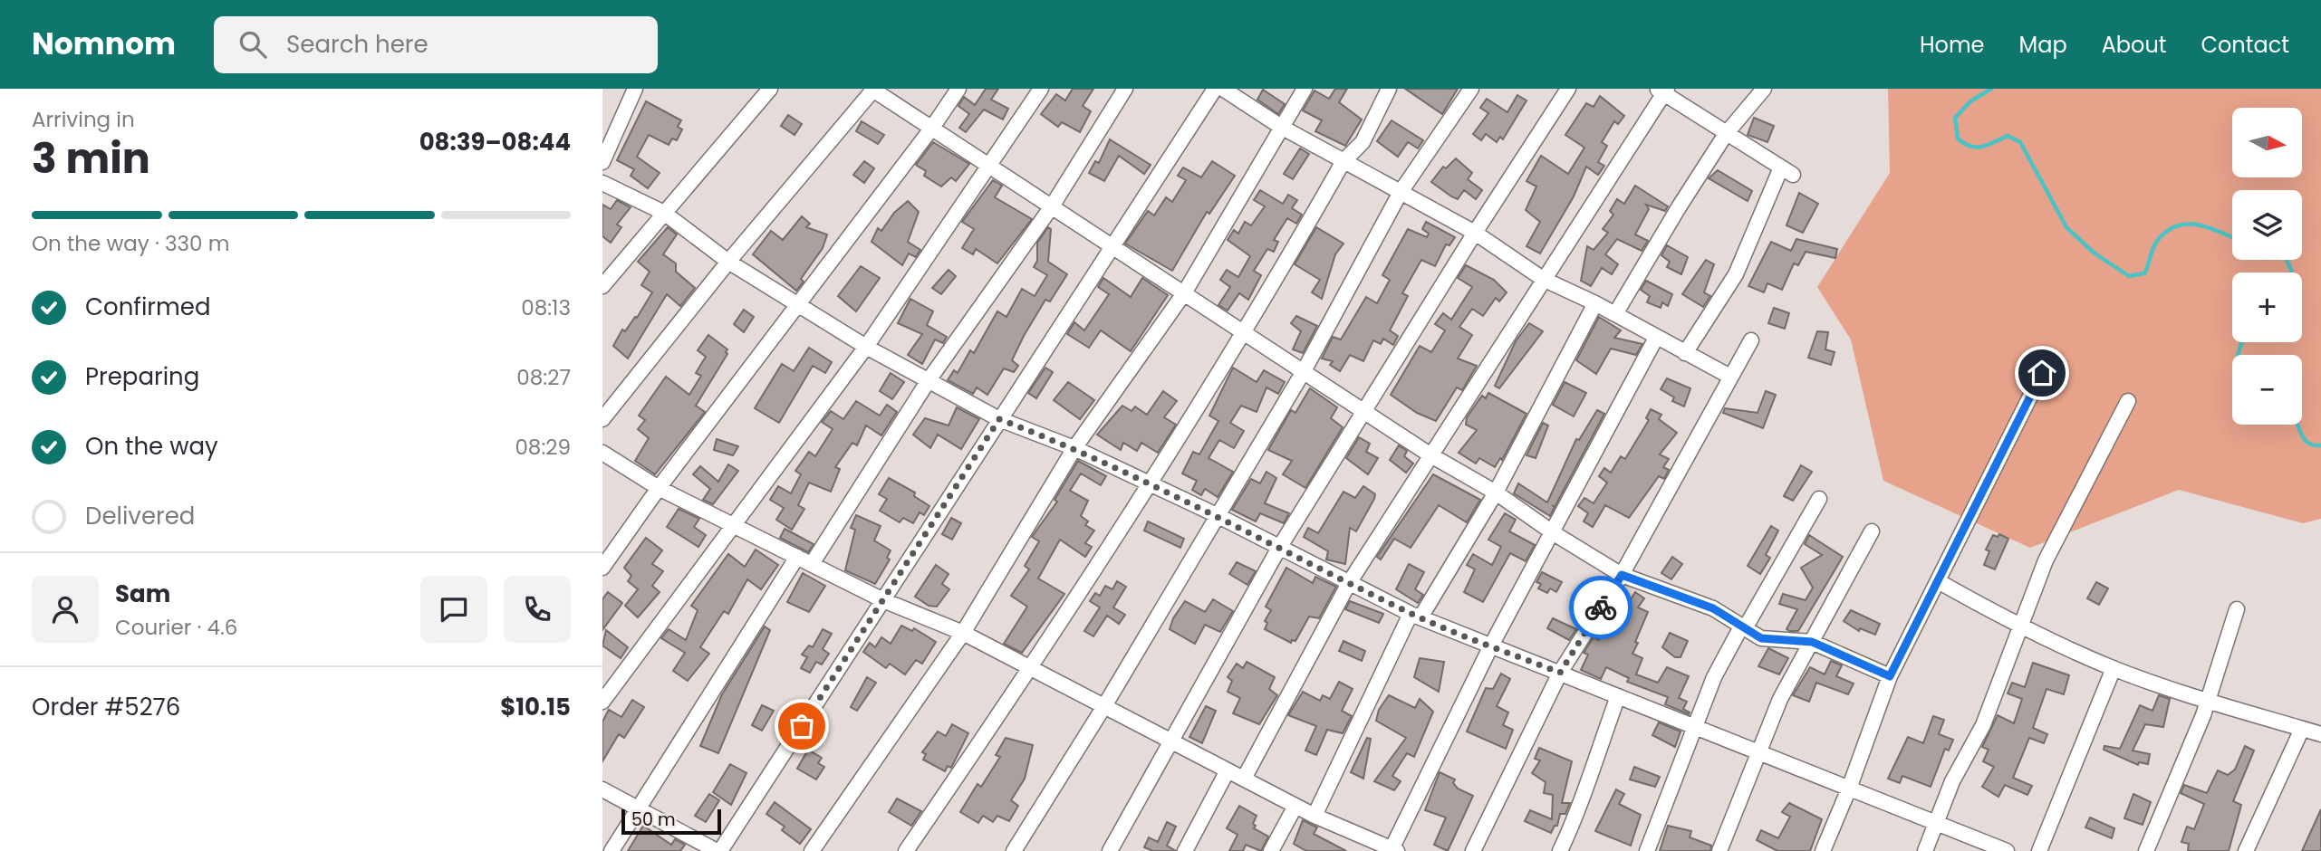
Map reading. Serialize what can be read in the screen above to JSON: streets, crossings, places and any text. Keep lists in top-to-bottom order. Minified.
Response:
{"scale_bar":"50 m","north":"right","page":{"header":"Nomnom","search":"Search here","nav":["Home","Map","About","Contact"],"heading":["3 min","Arriving in","08:39–08:44"],"panel":["Sam","Courier · 4.6","Order #5276","$10.15"],"map_buttons":["+","−"],"bar":"On the way · 330 m","list":[["Confirmed","08:13"],["Preparing","08:27"],["On the way","08:29"],"Delivered"],"scale":"50 m"}}
